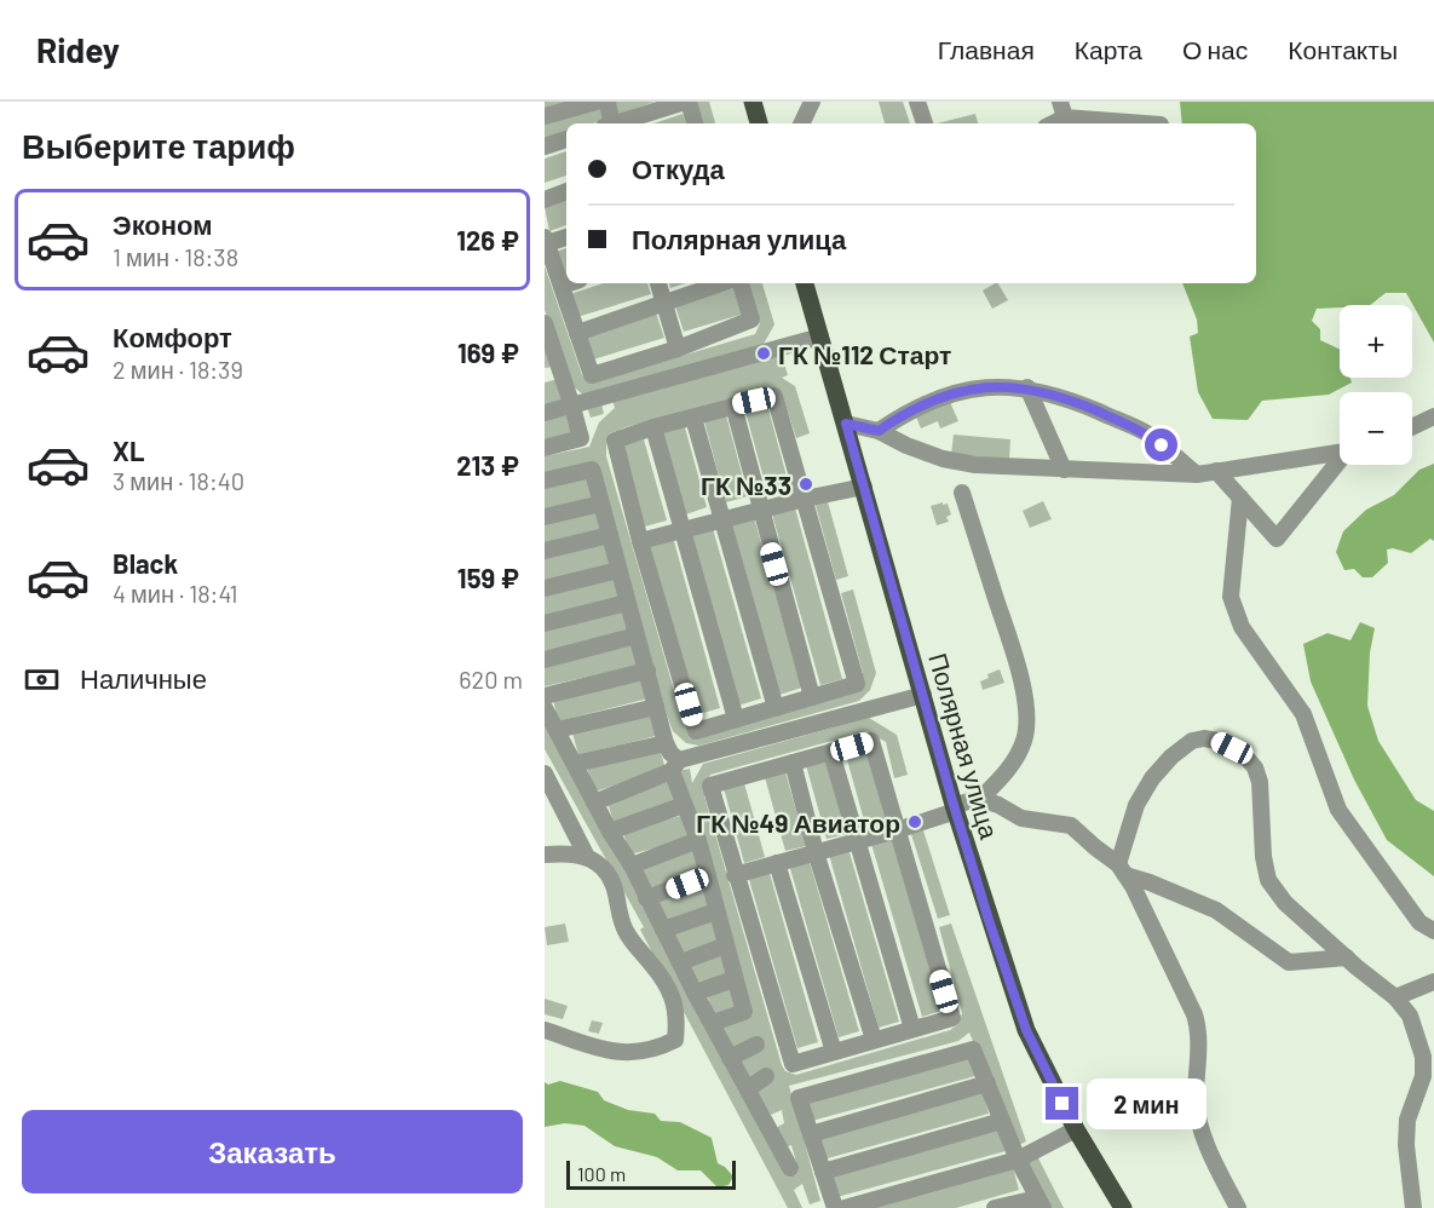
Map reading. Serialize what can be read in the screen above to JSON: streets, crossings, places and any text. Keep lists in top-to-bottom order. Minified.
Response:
{"streets":{"main road":["Полярная улица"]},"places":["ГК №112 Старт","ГК №33","ГК №49 Авиатор"],"scale_bar":"100 m","page":{"header":"Ridey","nav":["Главная","Карта","О нас","Контакты"],"heading":"Выберите тариф","banner":["Откуда","Полярная улица"],"list":[{"name":"Эконом","note":"1 мин · 18:38","value":"126 ₽"},{"name":"Комфорт","note":"2 мин · 18:39","value":"169 ₽"},{"name":"XL","note":"3 мин · 18:40","value":"213 ₽"},{"name":"Black","note":"4 мин · 18:41","value":"159 ₽"}],"map_buttons":["+","−"],"pay":["Наличные","620 m"],"bubble":"2 мин","buttons":"Заказать","scale":"100 m"}}
